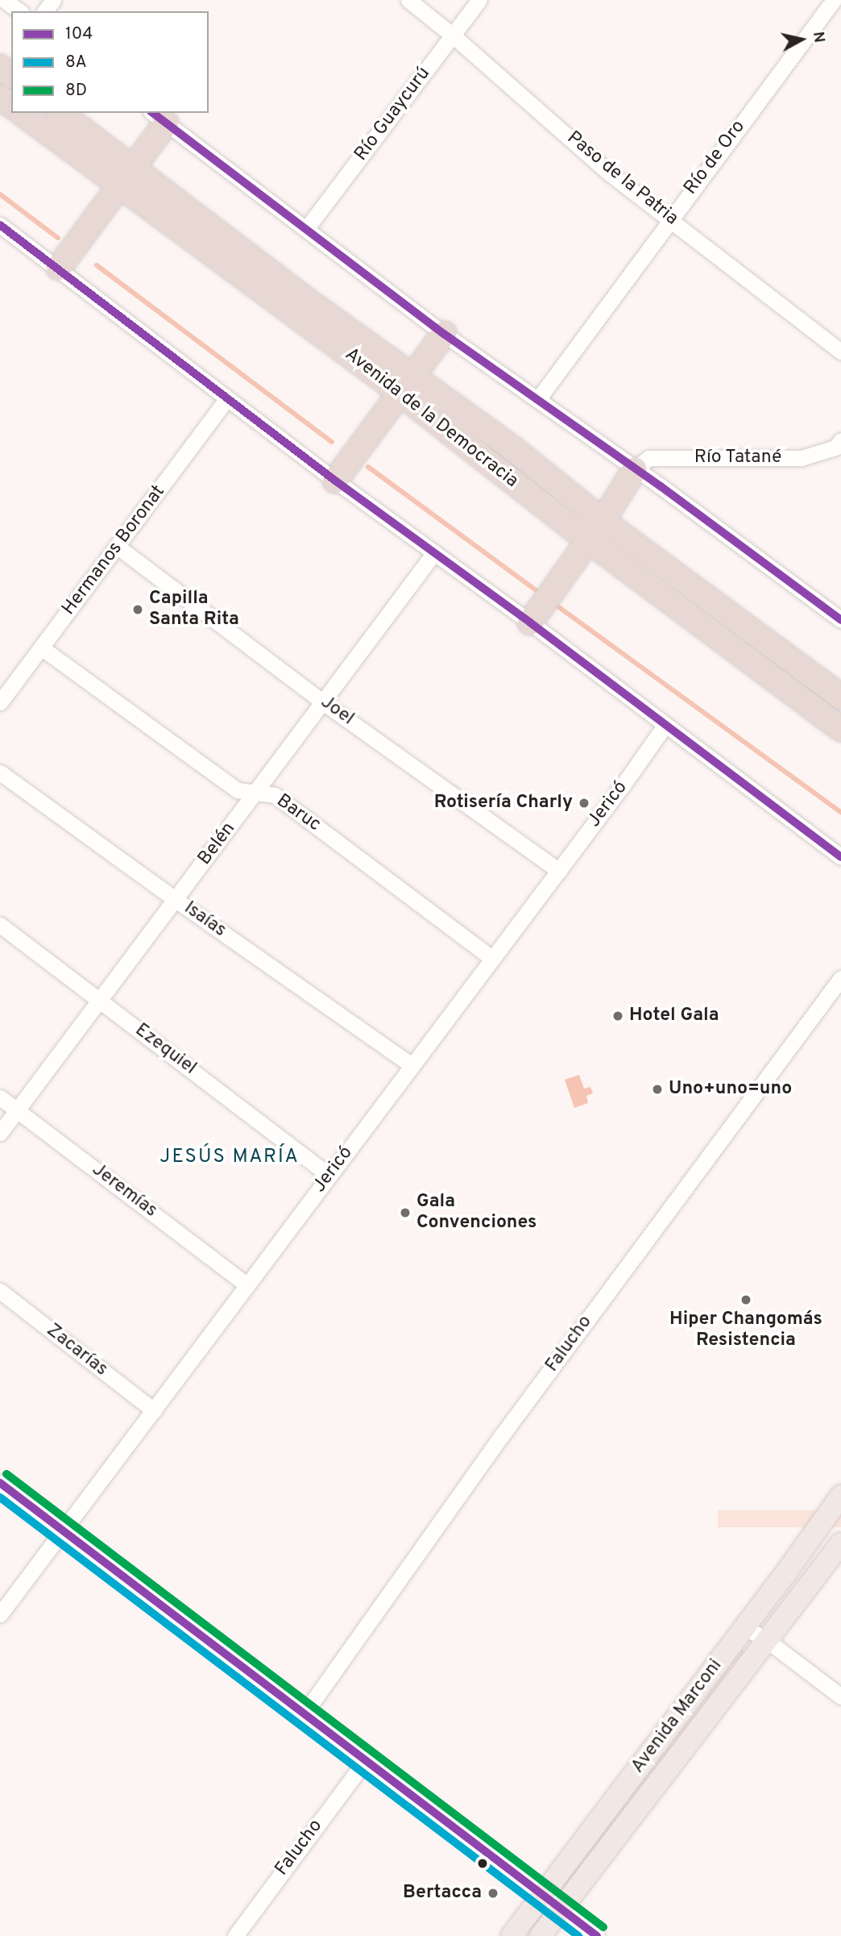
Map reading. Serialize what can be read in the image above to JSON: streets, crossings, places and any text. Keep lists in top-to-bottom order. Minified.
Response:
{"streets":{"highway":["Avenida de la Democracia"],"main road":["Avenida Marconi"],"street":["Río Guaycurú","Río de Oro","Paso de la Patria","Río Tatané","Hermanos Boronat","Joel","Jericó","Baruc","Belén","Isaías","Ezequiel","Jeremías","Falucho","Zacarías"]},"crossings":[["Río Guaycurú","Paso de la Patria"],["Río de Oro","Paso de la Patria"],["Hermanos Boronat","Joel"],["Hermanos Boronat","Baruc"],["Joel","Jericó"],["Joel","Belén"],["Jericó","Baruc"],["Jericó","Isaías"],["Jericó","Ezequiel"],["Jericó","Jeremías"],["Jericó","Zacarías"],["Baruc","Belén"],["Belén","Isaías"],["Belén","Ezequiel"],["Belén","Jeremías"]],"districts":["JESÚS MARÍA"],"places":["Capilla Santa Rita","Rotisería Charly","Hotel Gala","Uno+uno=uno","Gala Convenciones","Hiper Changomás Resistencia","Bertacca"],"lines":["transit line 104","transit line 8D","transit line 8A"],"legend":["104","8A","8D"],"north":"right"}
